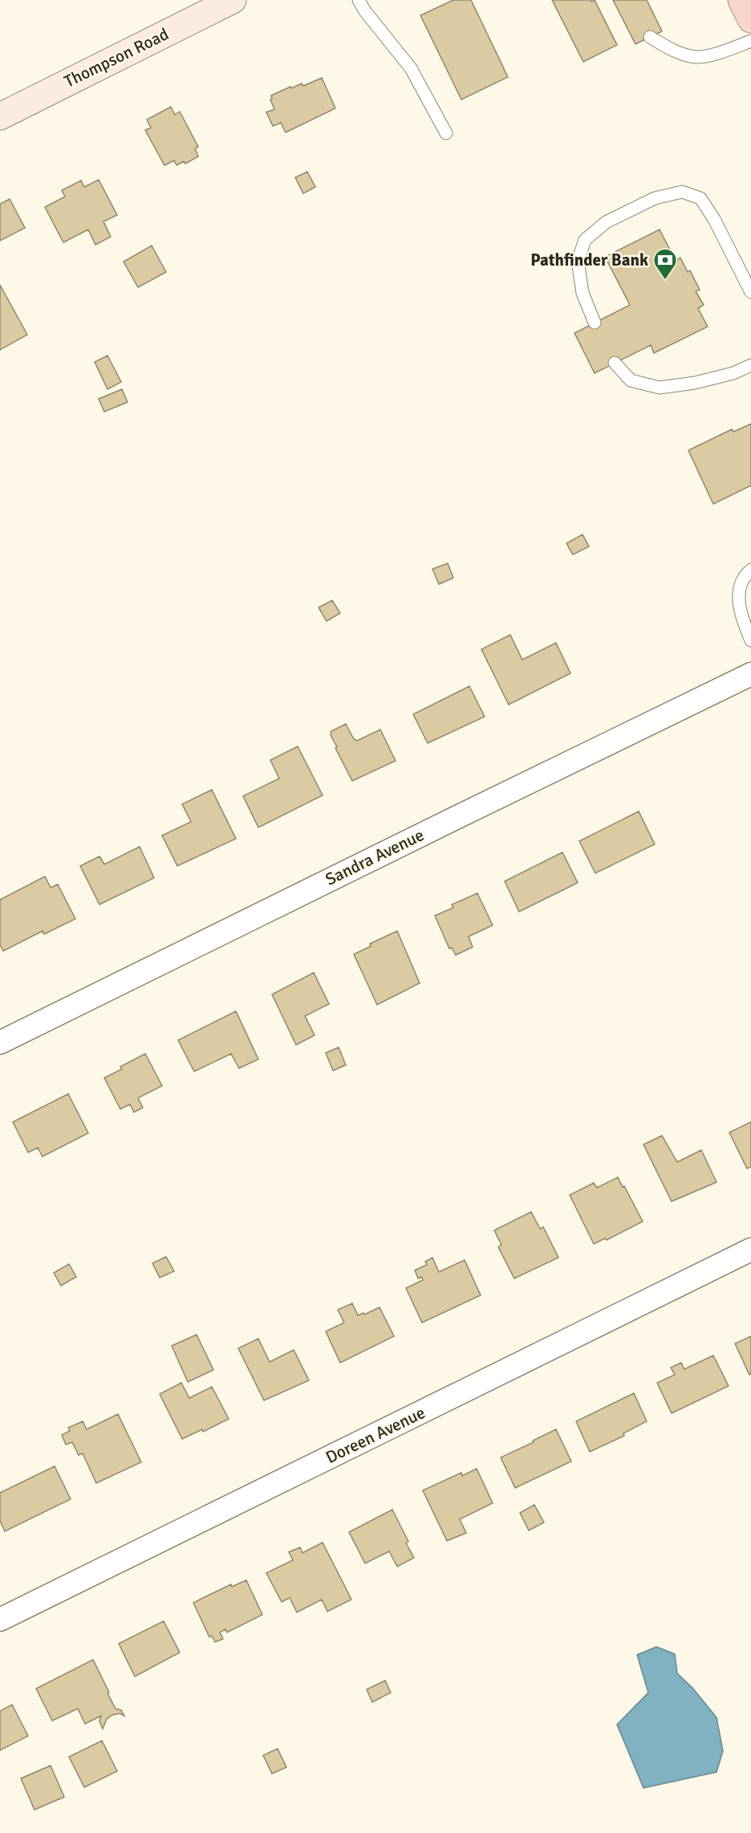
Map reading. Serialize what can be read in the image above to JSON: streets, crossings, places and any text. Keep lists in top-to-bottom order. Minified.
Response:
{"streets":{"street":["Thompson Road","Sandra Avenue","Doreen Avenue"]},"places":{"bank":["Pathfinder Bank"]}}
